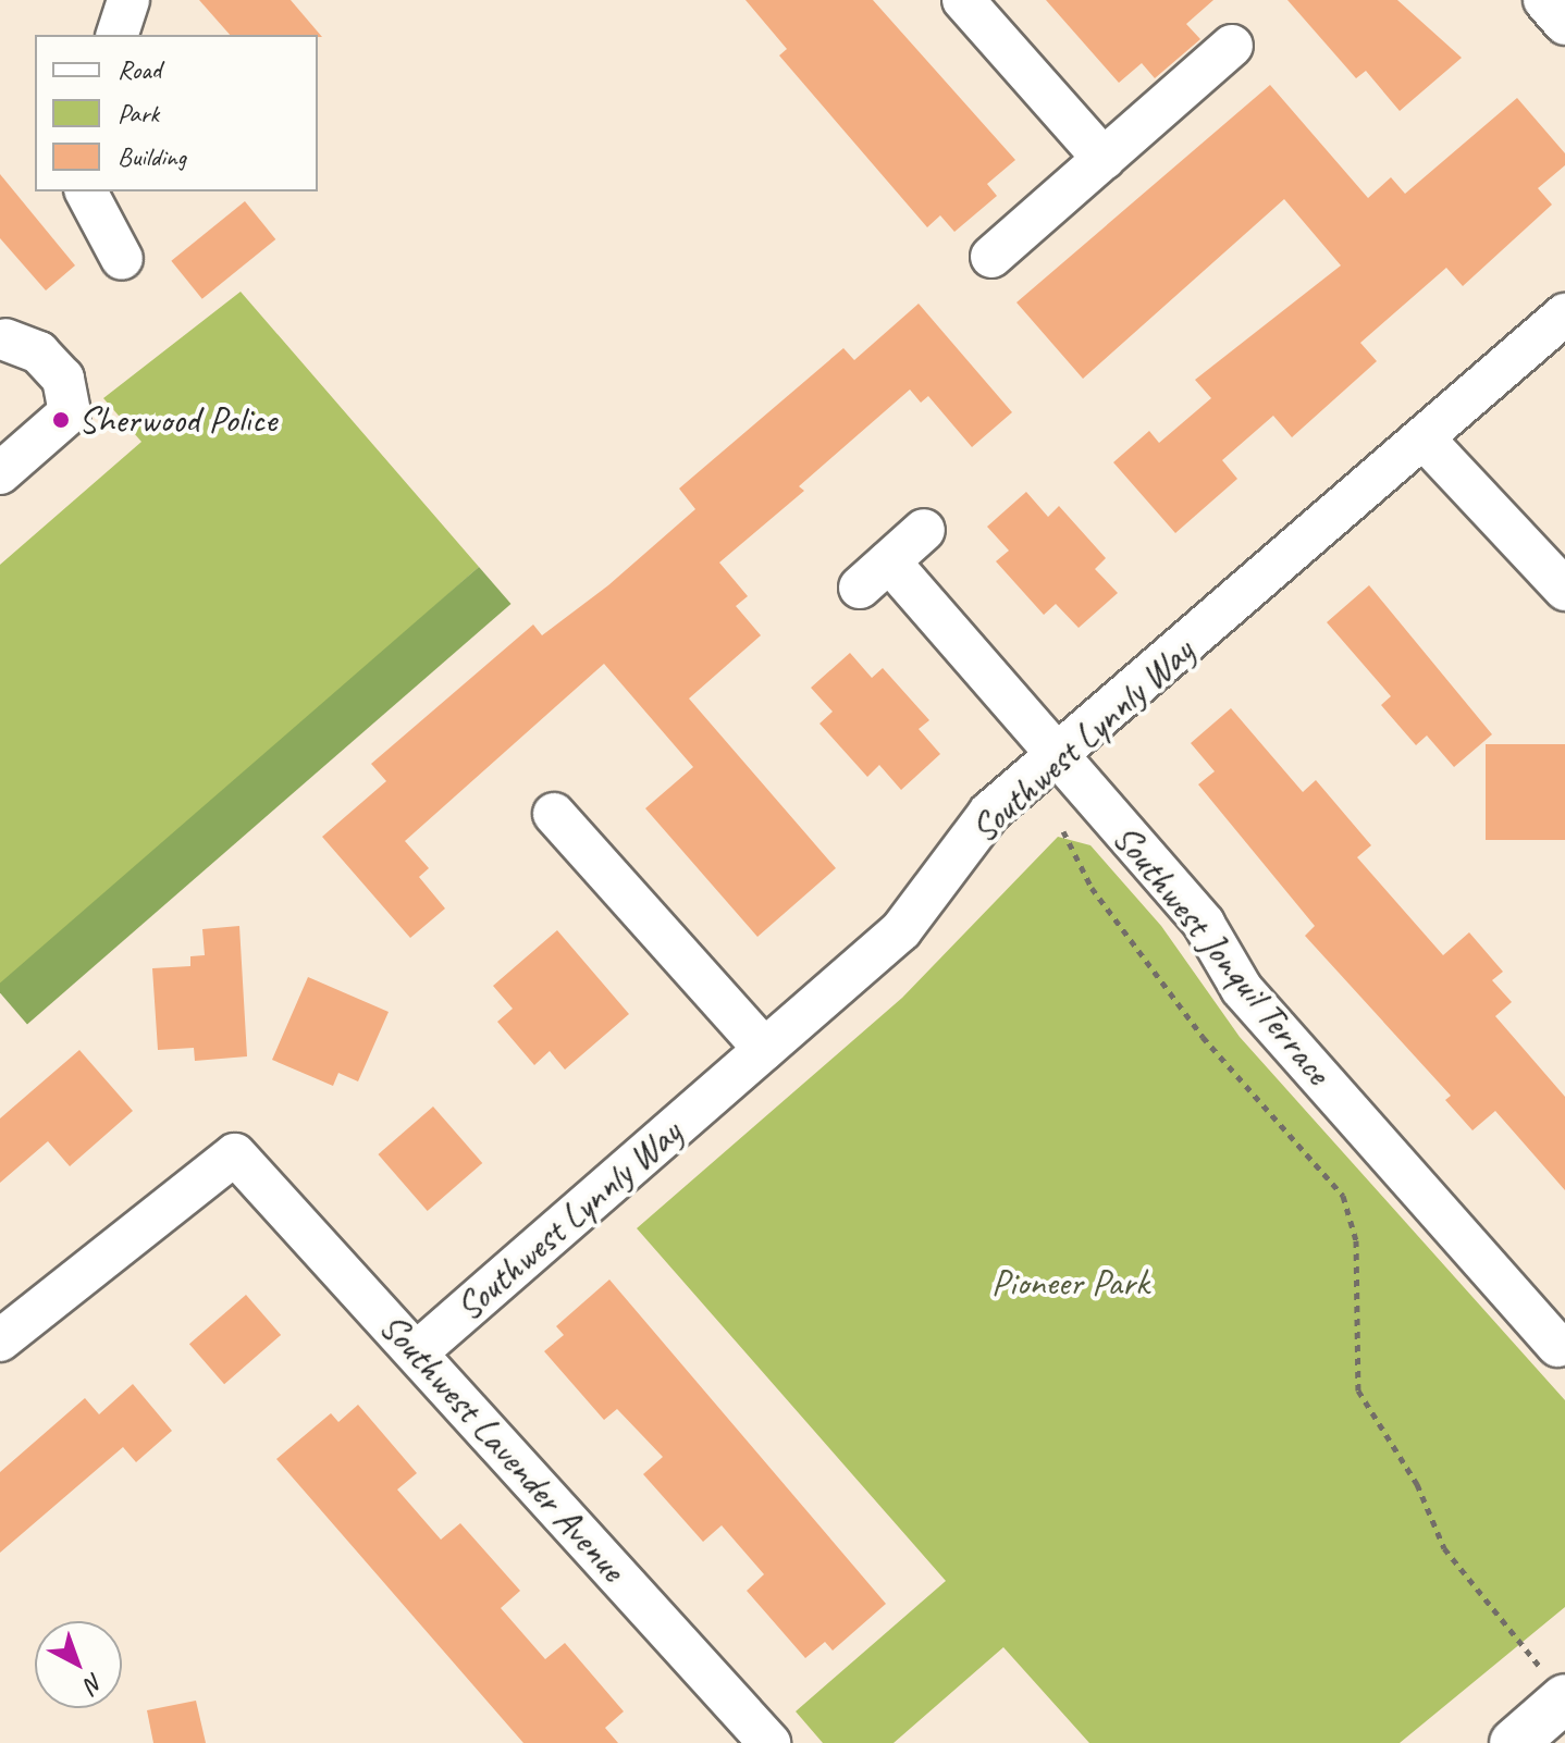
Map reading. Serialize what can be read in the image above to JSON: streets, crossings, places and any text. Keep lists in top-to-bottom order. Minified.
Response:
{"streets":{"street":["Southwest Lynnly Way","Southwest Jonquil Terrace","Southwest Lavender Avenue"]},"crossings":[["Southwest Lynnly Way","Southwest Jonquil Terrace"],["Southwest Lynnly Way","Southwest Lavender Avenue"]],"parks":["Pioneer Park"],"places":["Sherwood Police"],"legend":["Road","Park","Building"],"north":"bottom right"}
